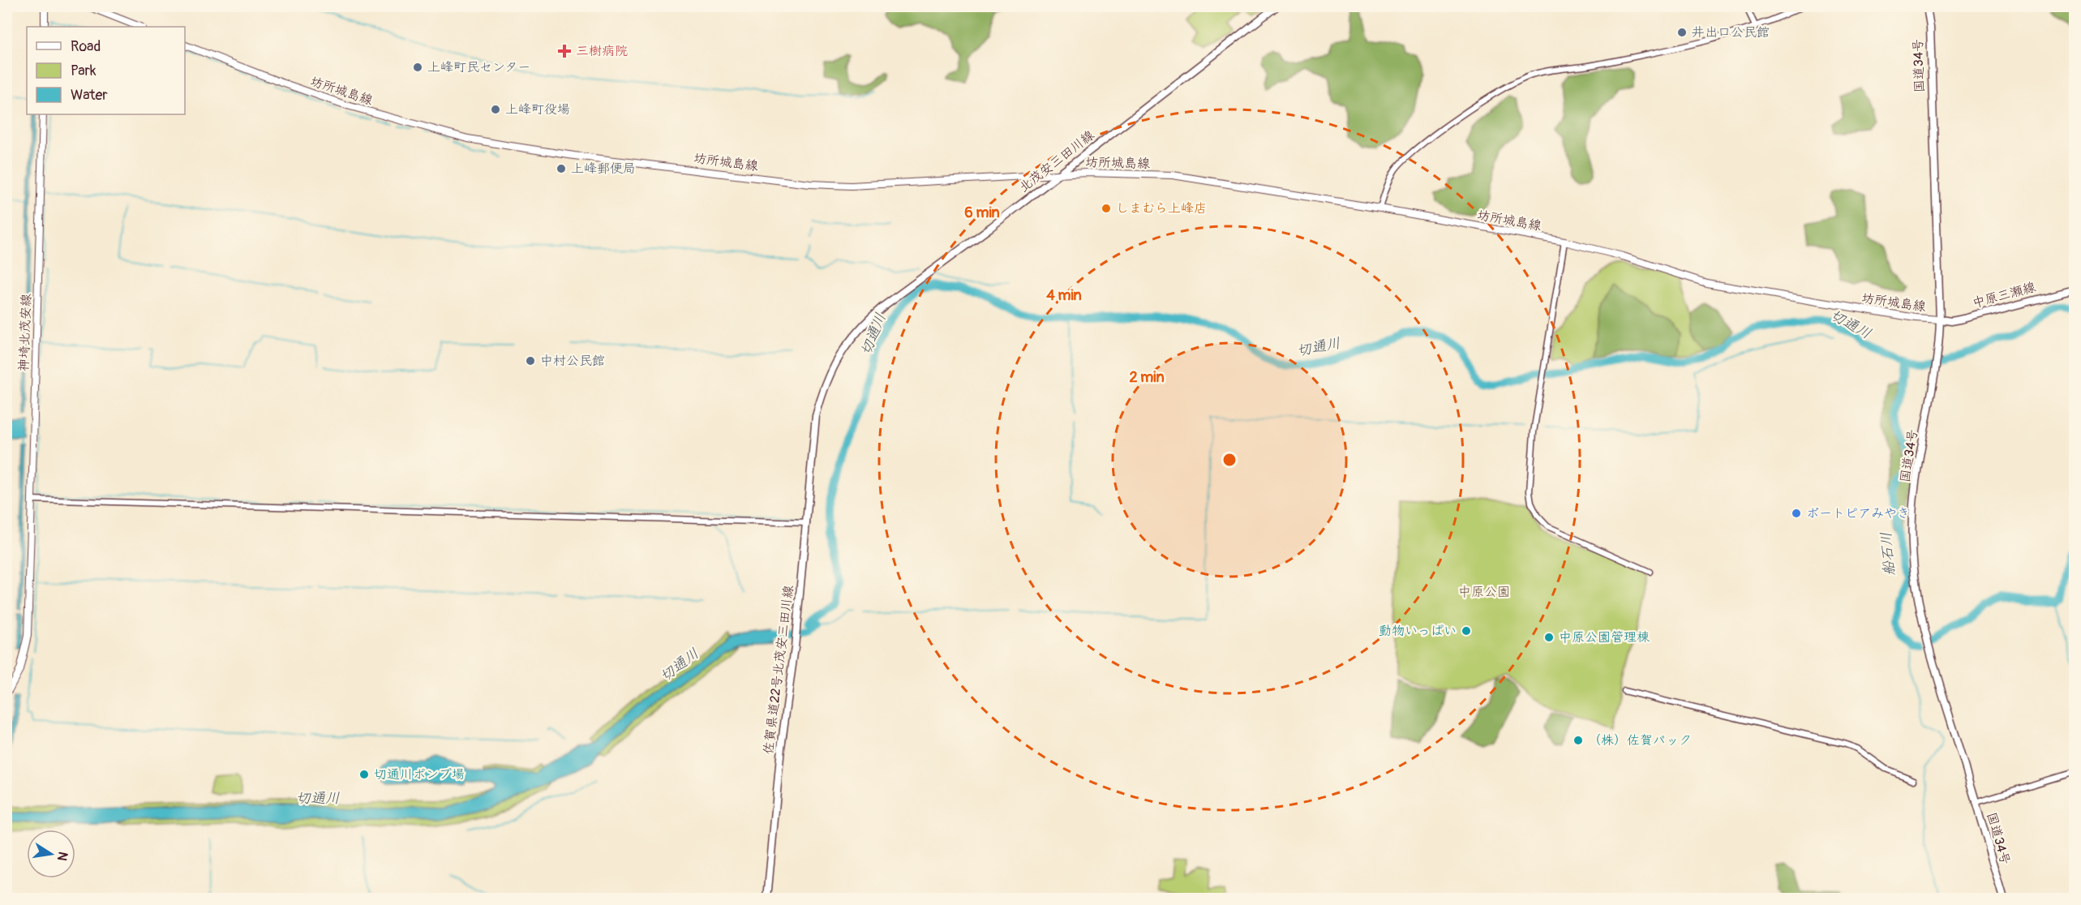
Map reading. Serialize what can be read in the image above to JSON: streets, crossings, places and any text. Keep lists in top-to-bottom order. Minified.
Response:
{"streets":{"main road":["国道34号","坊所城島線","北茂安三田川線","中原三瀬線","神埼北茂安線","佐賀県道22号北茂安三田川線"]},"crossings":[["国道34号","坊所城島線"],["国道34号","中原三瀬線"],["坊所城島線","北茂安三田川線"],["坊所城島線","中原三瀬線"],["北茂安三田川線","佐賀県道22号北茂安三田川線"]],"water":["切通川","船石川"],"parks":["中原公園"],"places":{"other":["井出口公民館","上峰町民センター","上峰町役場","上峰郵便局","しまむら上峰店","中村公民館","ボートピアみやき","動物いっぱい","中原公園管理棟","（株）佐賀パック","切通川ポンプ場"],"health":["三樹病院"]},"legend":["Road","Park","Water"],"north":"right","rings":["6 min","4 min","2 min"]}
